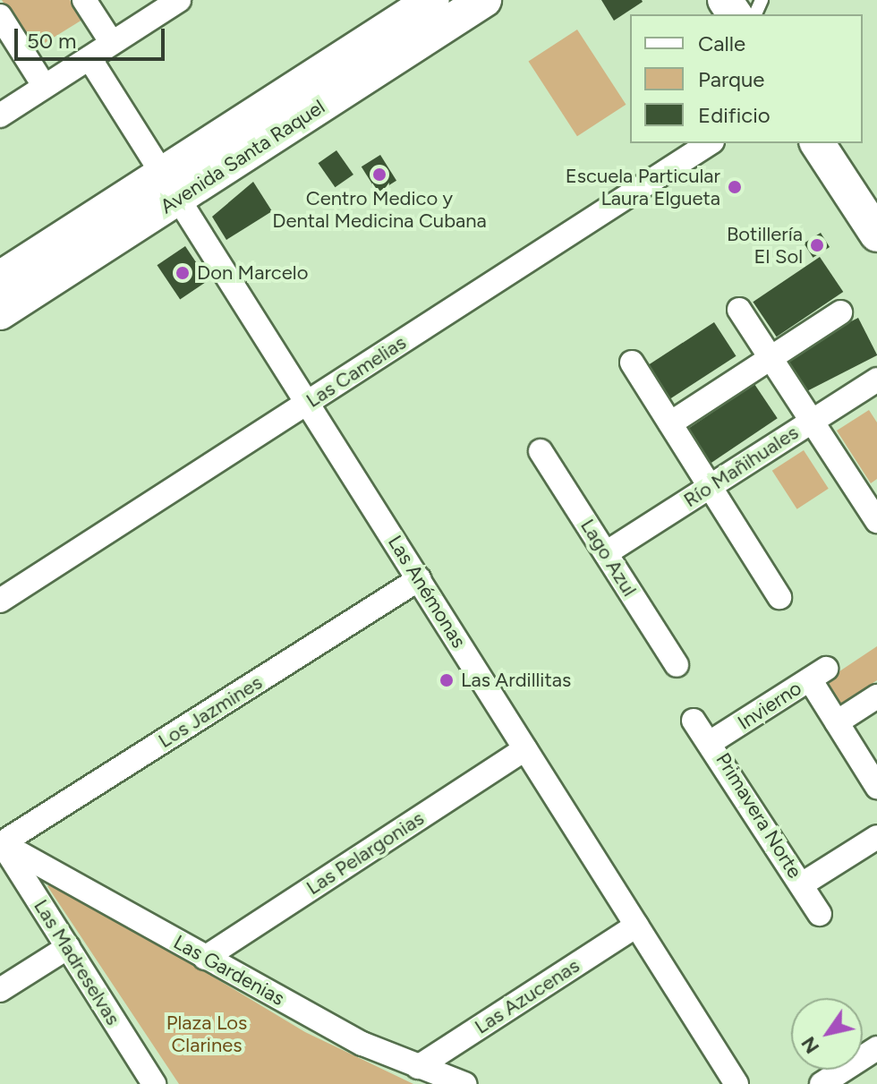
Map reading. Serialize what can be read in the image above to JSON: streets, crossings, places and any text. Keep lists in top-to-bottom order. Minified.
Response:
{"streets":{"main road":["Avenida Santa Raquel"],"street":["Las Camelias","Río Mañihuales","Lago Azul","Las Anémonas","Invierno","Los Jazmines","Primavera Norte","Las Pelargonias","Las Madreselvas","Las Gardenias","Las Azucenas"]},"crossings":[["Avenida Santa Raquel","Las Anémonas"],["Las Camelias","Las Anémonas"],["Río Mañihuales","Lago Azul"],["Las Anémonas","Los Jazmines"],["Las Anémonas","Las Pelargonias"],["Las Anémonas","Las Azucenas"],["Invierno","Primavera Norte"],["Los Jazmines","Las Madreselvas"],["Los Jazmines","Las Gardenias"],["Las Pelargonias","Las Gardenias"],["Las Madreselvas","Las Gardenias"],["Las Gardenias","Las Azucenas"]],"parks":["Plaza Los Clarines"],"places":["Centro Medico y Dental Medicina Cubana","Escuela Particular Laura Elgueta","Botillería El Sol","Don Marcelo","Las Ardillitas"],"legend":["Calle","Parque","Edificio"],"scale_bar":"50 m","north":"bottom left"}
